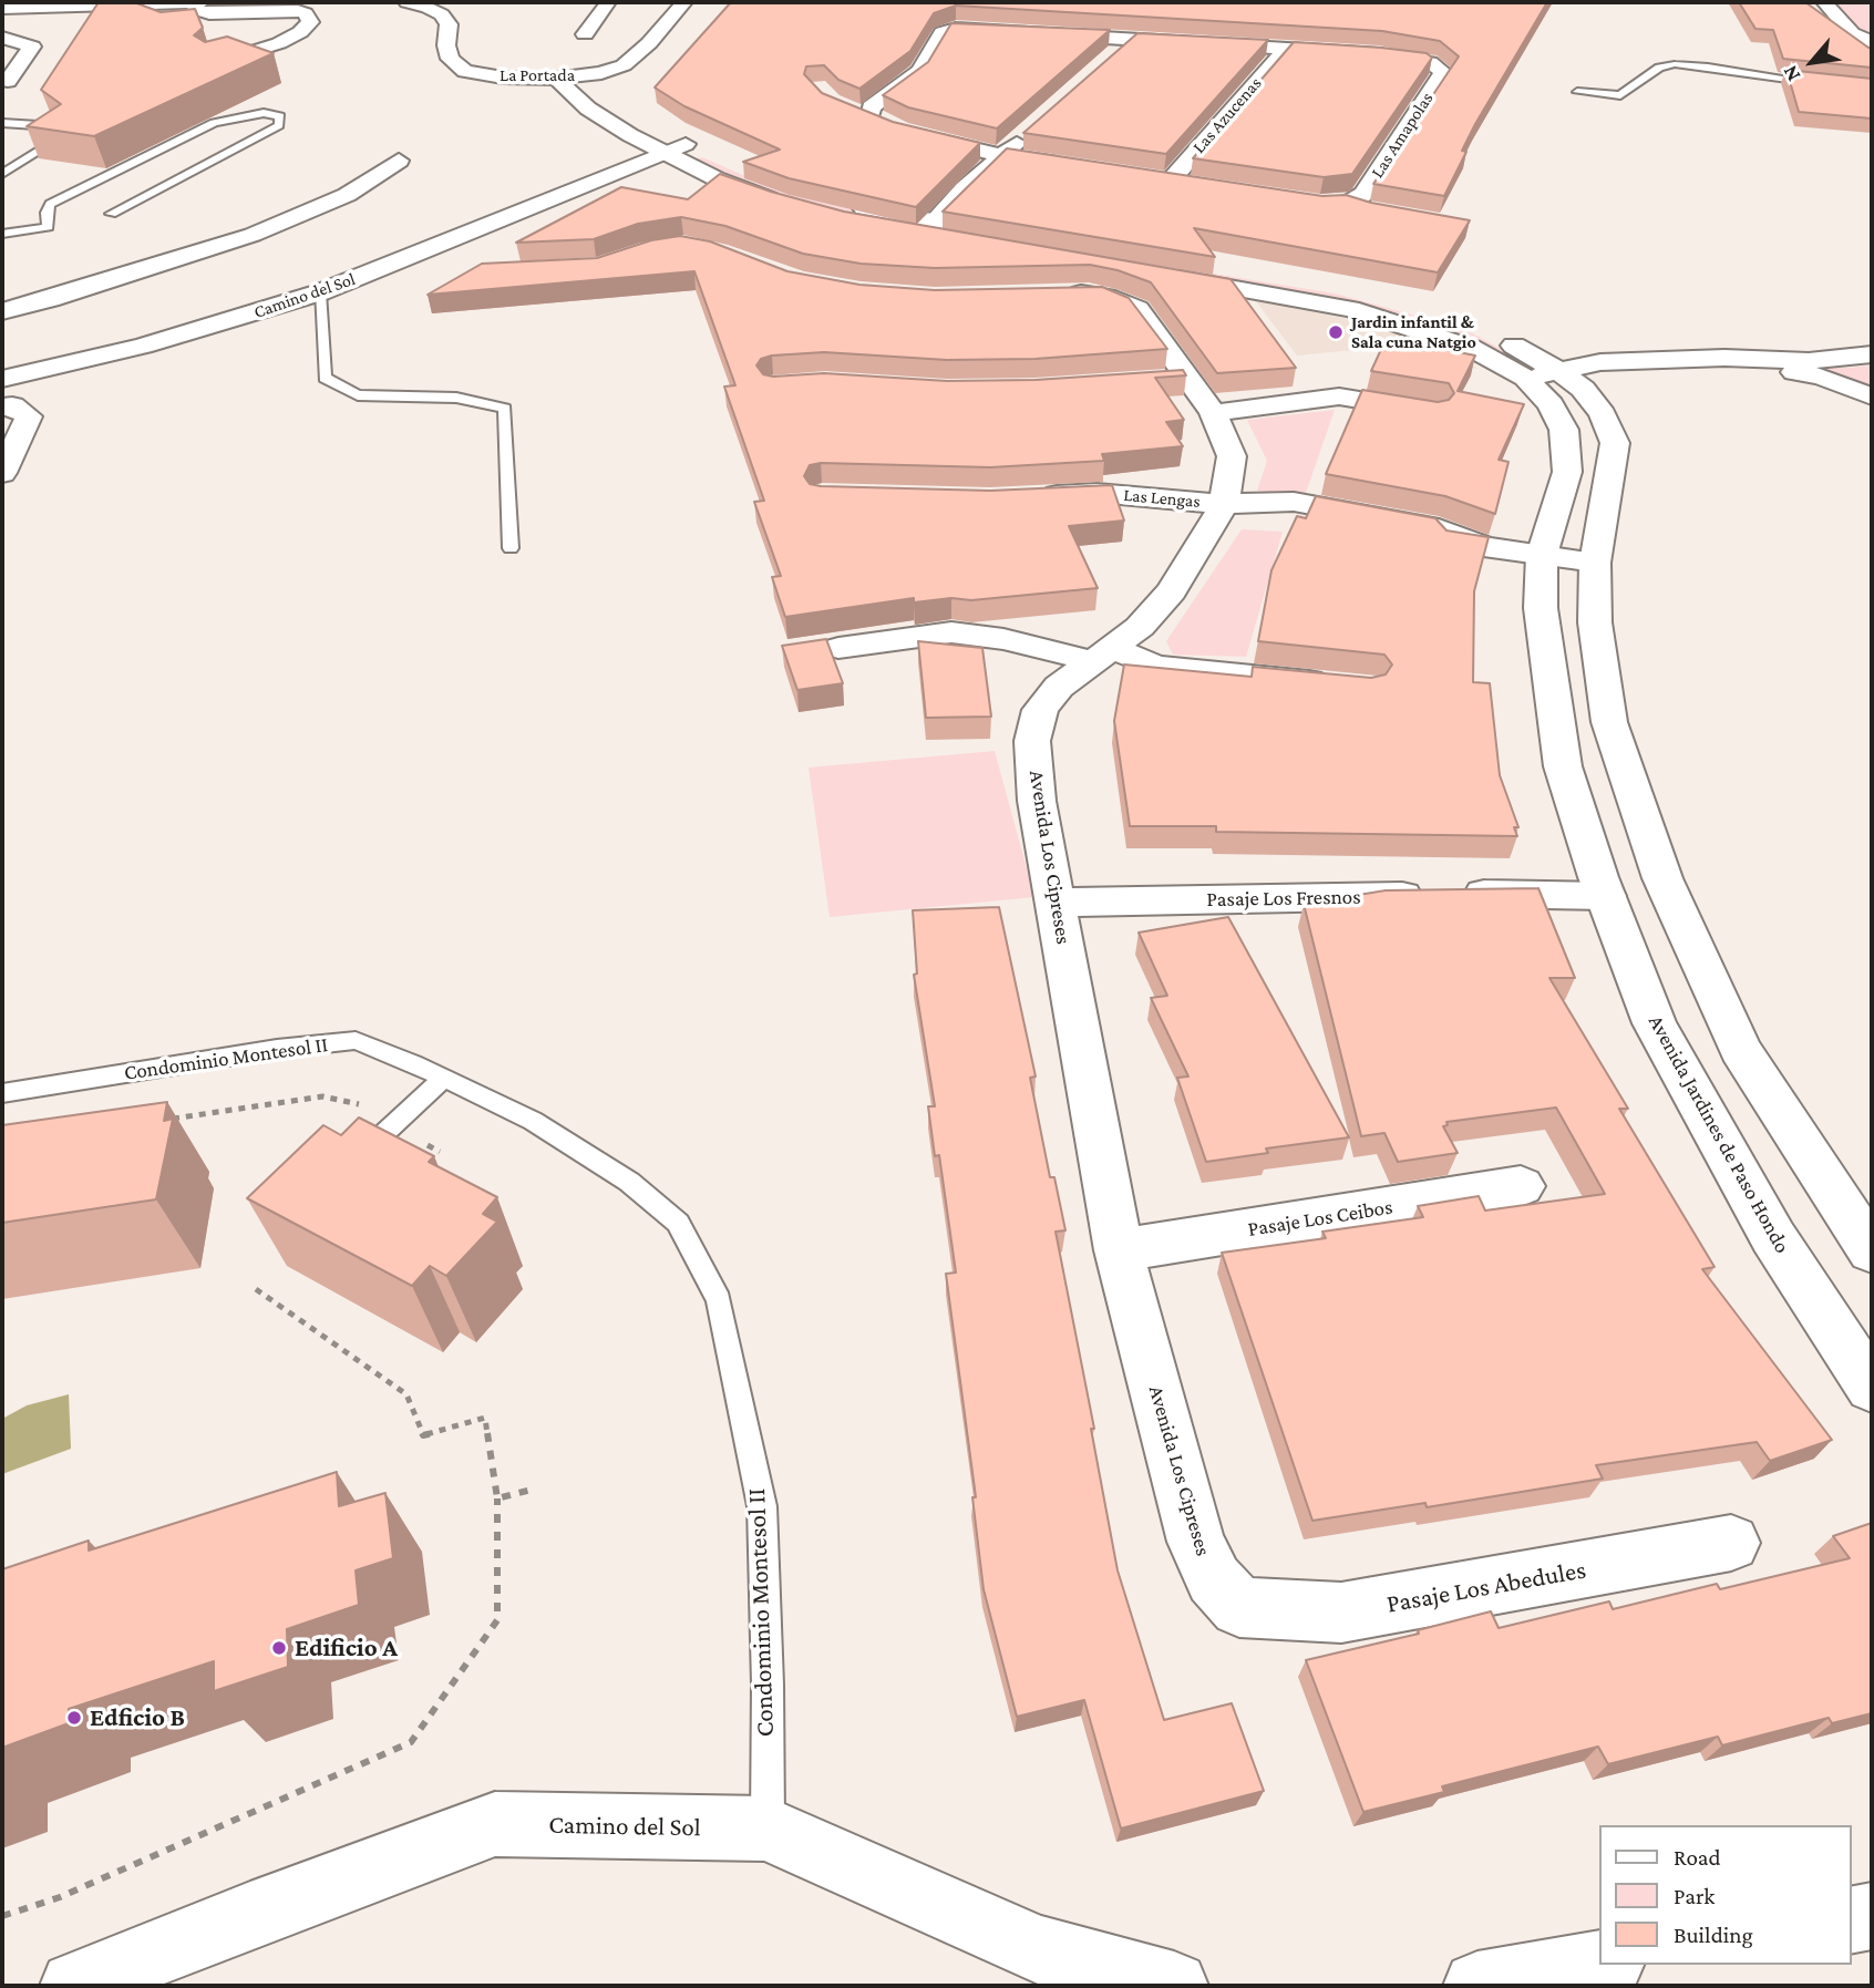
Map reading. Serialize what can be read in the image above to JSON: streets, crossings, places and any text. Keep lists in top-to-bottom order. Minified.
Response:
{"streets":{"street":["La Portada","Las Azucenas","Las Amapolas","Camino del Sol","Las Lengas","Avenida Los Cipreses","Pasaje Los Fresnos","Avenida Jardines de Paso Hondo","Pasaje Los Ceibos","Pasaje Los Abedules"],"lane":["Condominio Montesol II"]},"crossings":[["Las Azucenas","Las Amapolas"],["Camino del Sol","Condominio Montesol II"],["Las Lengas","Avenida Los Cipreses"],["Las Lengas","Avenida Jardines de Paso Hondo"],["Avenida Los Cipreses","Pasaje Los Fresnos"],["Avenida Los Cipreses","Pasaje Los Ceibos"],["Avenida Los Cipreses","Pasaje Los Abedules"],["Pasaje Los Fresnos","Avenida Jardines de Paso Hondo"]],"places":["Jardin infantil & Sala cuna Natgio","Edificio A","Edficio B"],"legend":["Road","Park","Building"],"north":"bottom left"}
